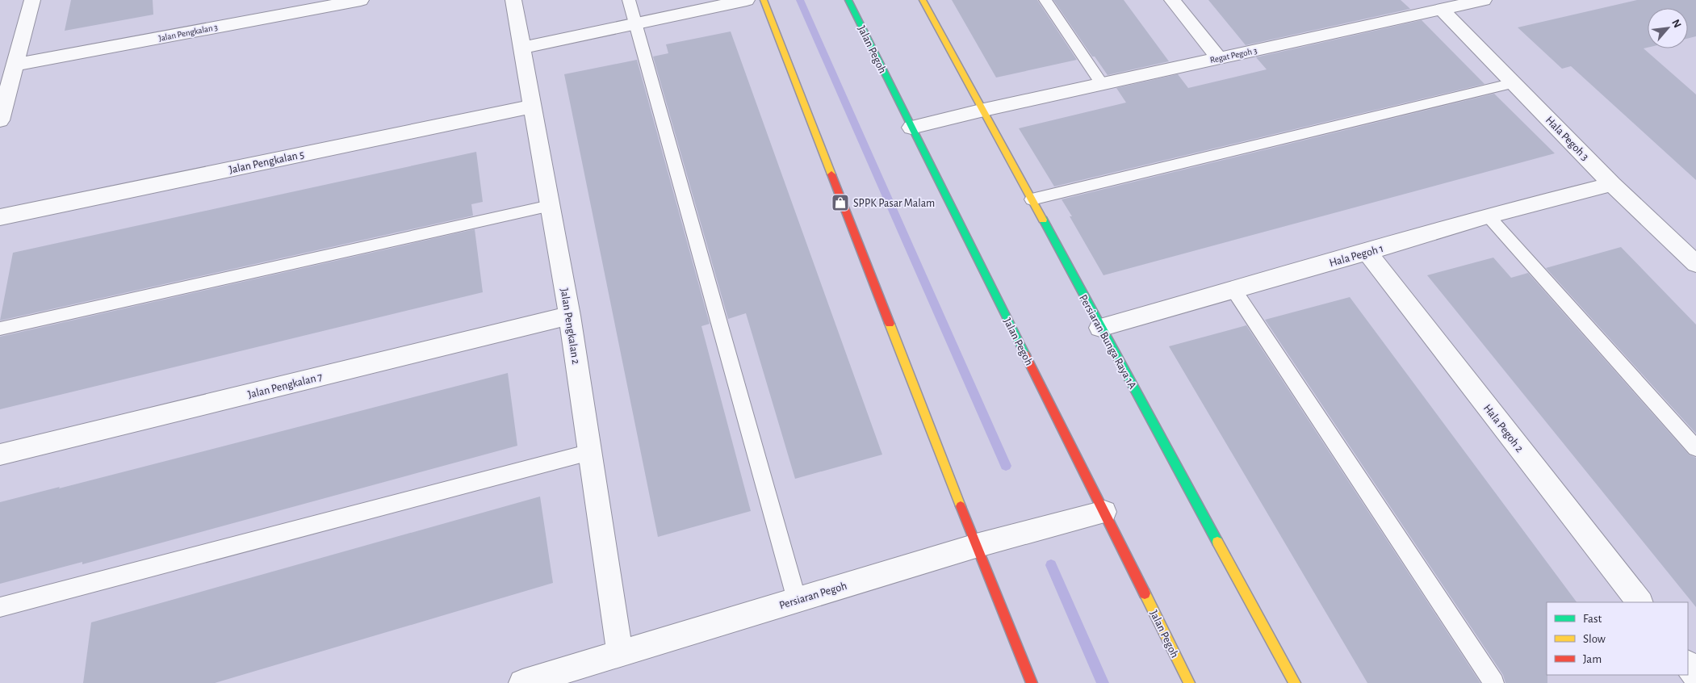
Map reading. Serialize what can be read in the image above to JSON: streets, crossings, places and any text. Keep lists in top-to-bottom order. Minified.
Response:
{"streets":{"street":["Jalan Pengkalan 3","Jalan Pegoh","Regat Pegoh 3","Hala Pegoh 3","Jalan Pengkalan 5","Hala Pegoh 1","Jalan Pengkalan 2","Persiaran Bunga Raya 1A","Jalan Pengkalan 7","Hala Pegoh 2","Persiaran Pegoh"]},"crossings":[["Jalan Pegoh","Regat Pegoh 3"],["Jalan Pegoh","Persiaran Pegoh"],["Regat Pegoh 3","Hala Pegoh 3"],["Regat Pegoh 3","Persiaran Bunga Raya 1A"],["Hala Pegoh 3","Hala Pegoh 1"],["Jalan Pengkalan 5","Jalan Pengkalan 2"],["Hala Pegoh 1","Persiaran Bunga Raya 1A"],["Hala Pegoh 1","Hala Pegoh 2"],["Jalan Pengkalan 2","Jalan Pengkalan 7"],["Jalan Pengkalan 2","Persiaran Pegoh"]],"places":{"shop":["SPPK Pasar Malam"]},"legend":["Fast","Slow","Jam"],"north":"top right"}
